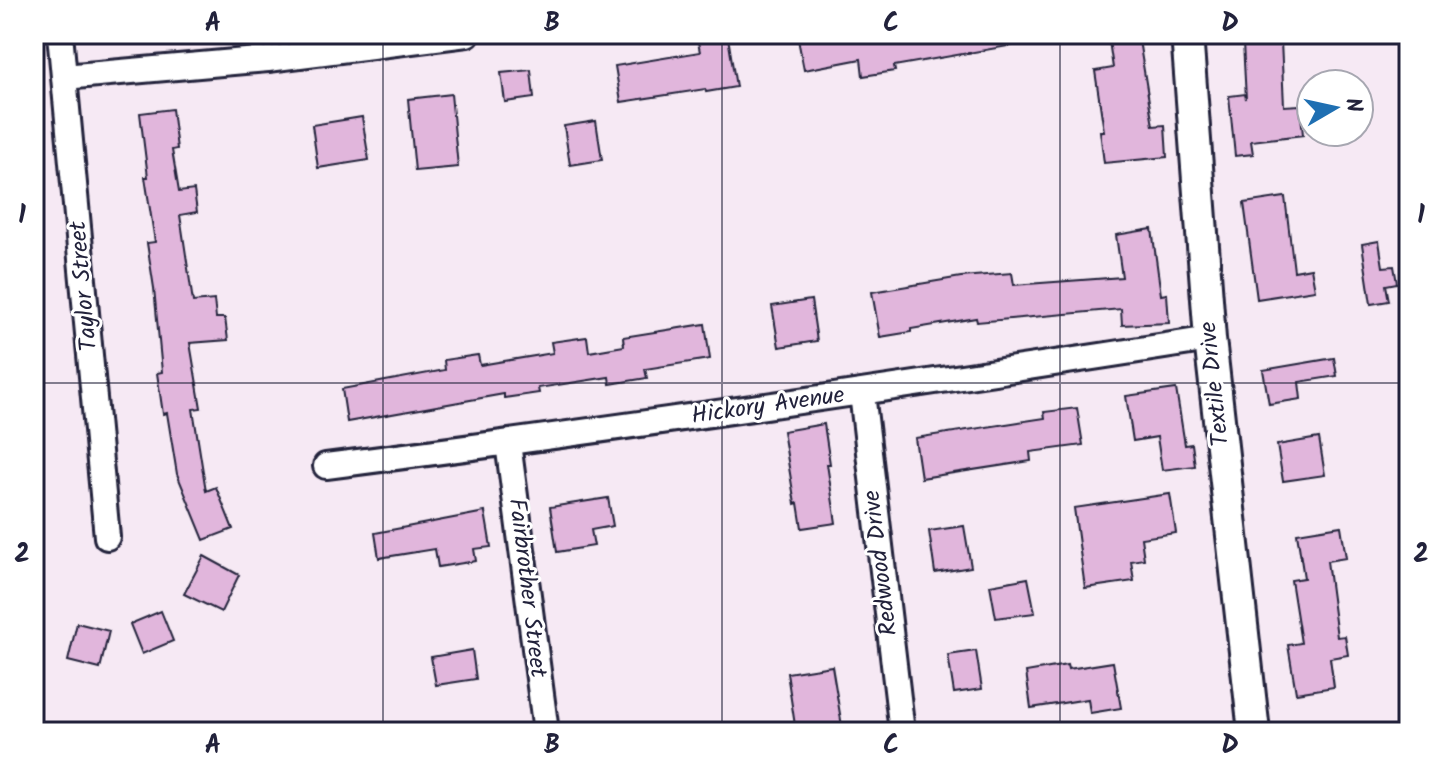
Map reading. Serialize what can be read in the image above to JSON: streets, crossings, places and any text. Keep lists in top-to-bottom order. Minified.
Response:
{"streets":{"street":["Taylor Street","Textile Drive","Hickory Avenue","Redwood Drive","Fairbrother Street"]},"crossings":[["Textile Drive","Hickory Avenue"],["Hickory Avenue","Redwood Drive"],["Hickory Avenue","Fairbrother Street"]],"north":"right","grid":{"columns":["A","B","C","D"],"rows":["1","2"]}}
